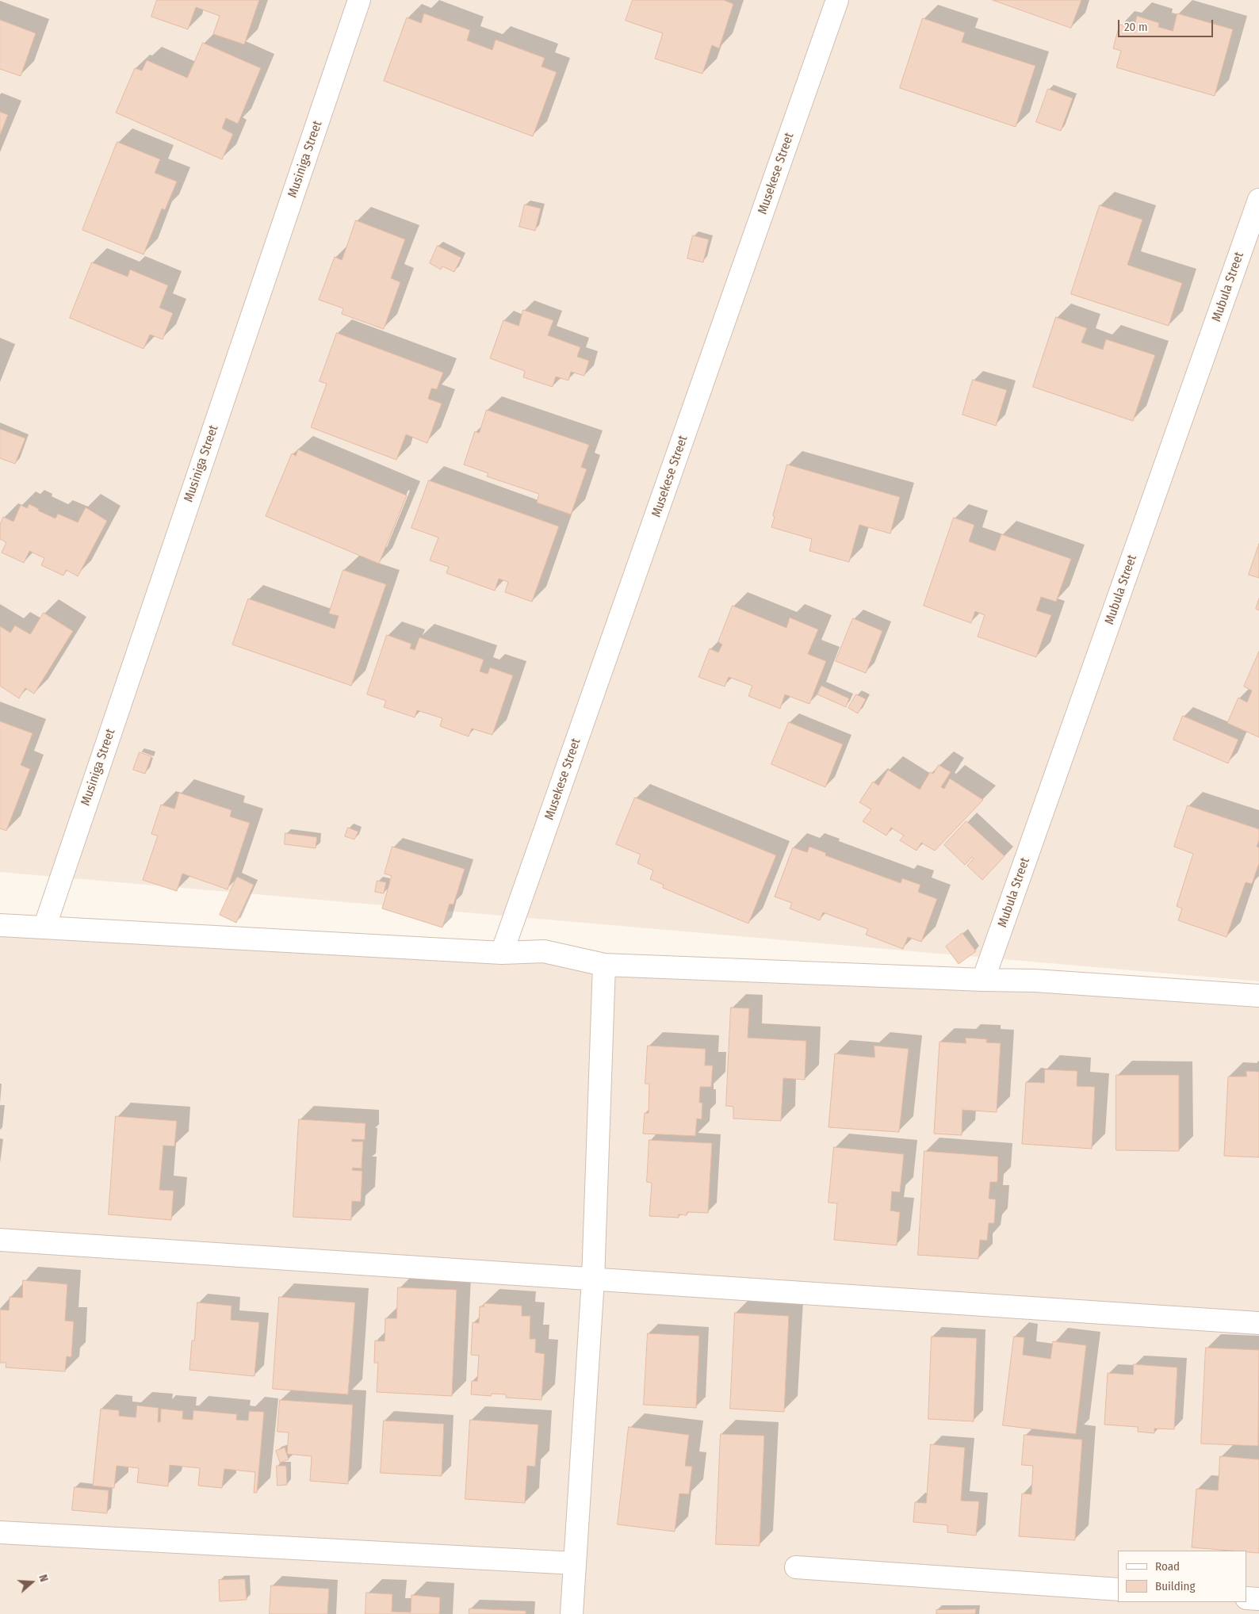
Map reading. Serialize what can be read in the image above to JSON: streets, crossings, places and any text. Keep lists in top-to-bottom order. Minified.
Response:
{"streets":{"street":["Musiniga Street","Musekese Street","Mubula Street"]},"legend":["Road","Building"],"scale_bar":"20 m","north":"right"}
